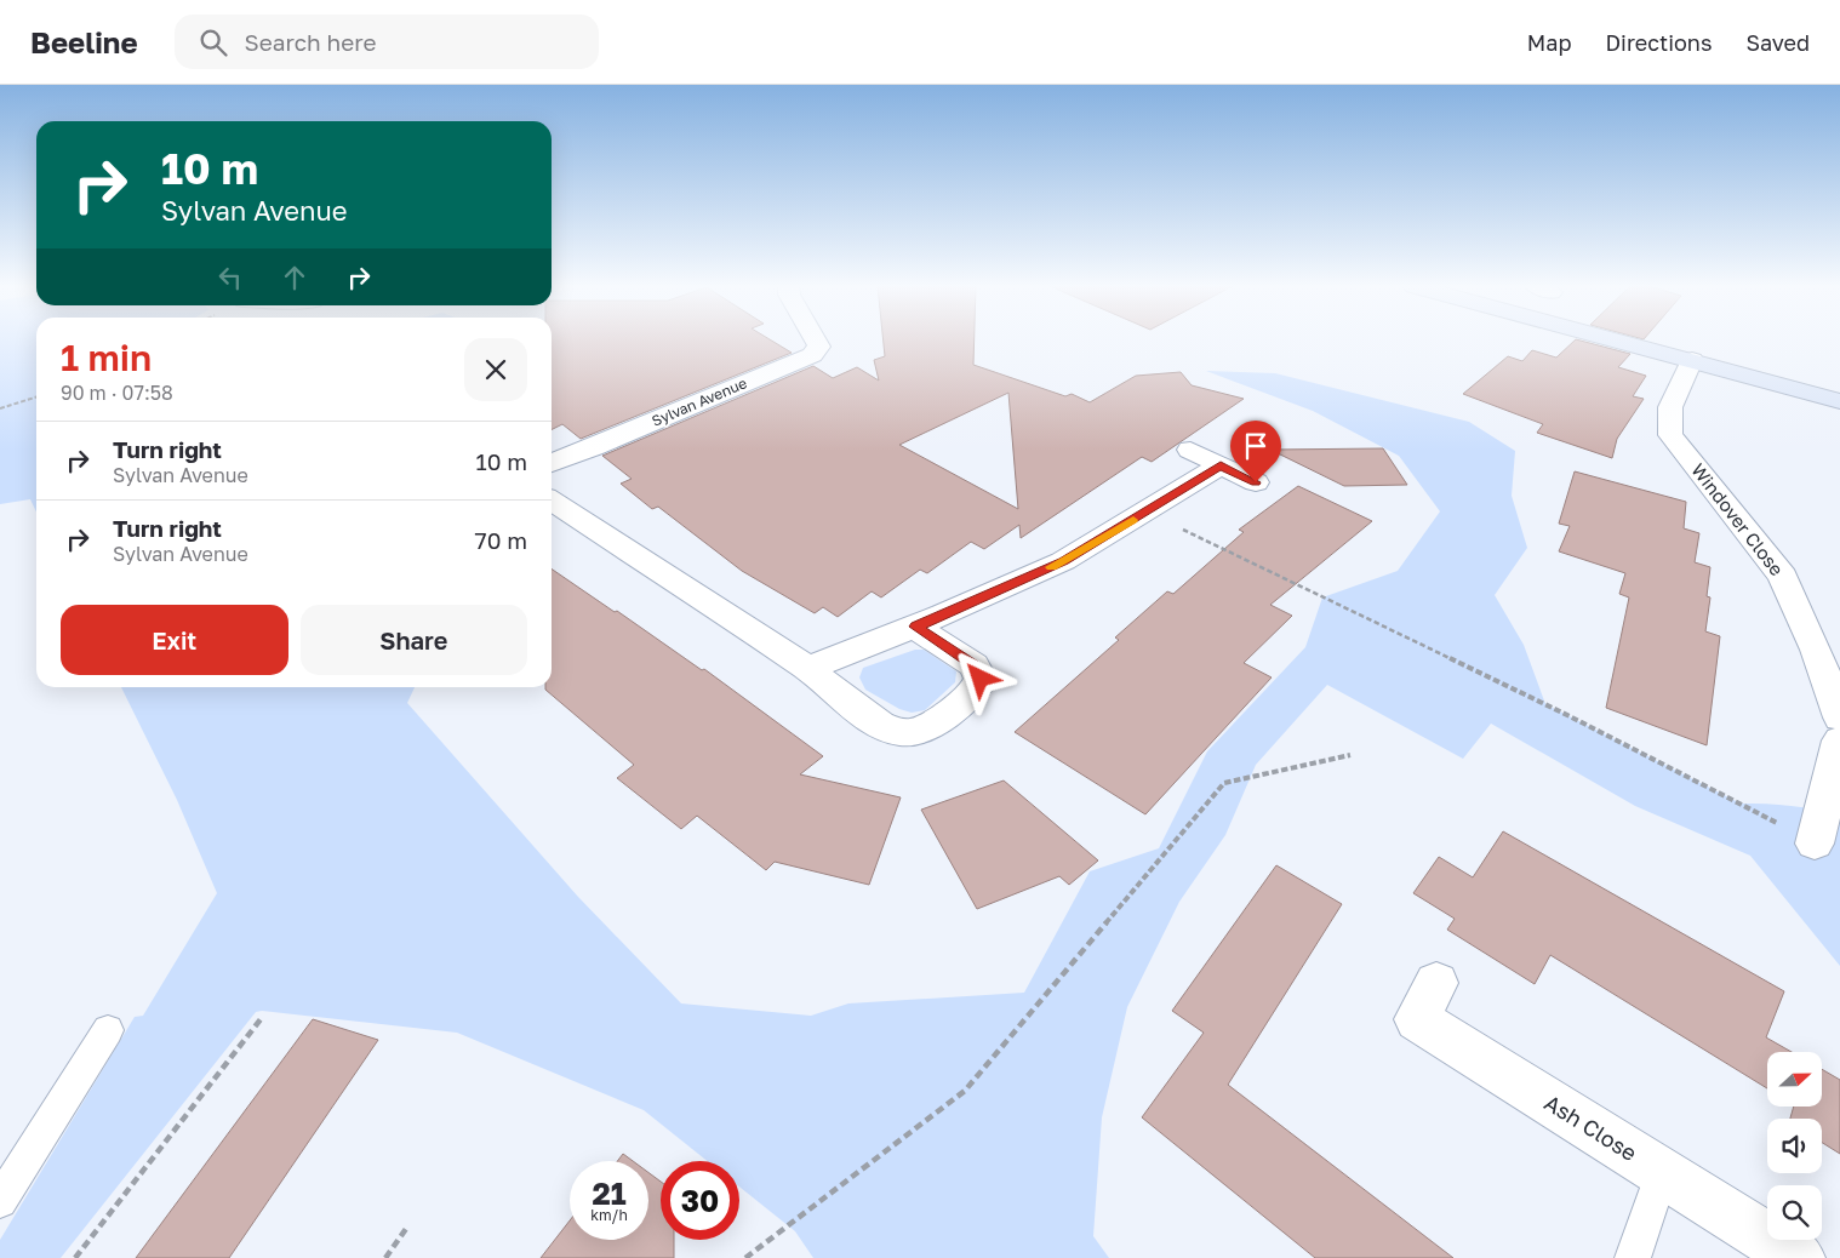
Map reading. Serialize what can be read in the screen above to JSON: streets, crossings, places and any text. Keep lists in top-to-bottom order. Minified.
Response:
{"streets":{"street":["Sylvan Avenue","Windover Close","Ash Close"]},"north":"right","page":{"header":"Beeline","search":"Search here","nav":["Map","Directions","Saved"],"turn":["10 m","Sylvan Avenue"],"heading":["1 min","90 m · 07:58"],"list":[{"name":"Turn right","note":"Sylvan Avenue","value":"10 m"},{"name":"Turn right","note":"Sylvan Avenue","value":"70 m"}],"buttons":["Exit","Share"],"speed":"21 km/h","limit":"30"}}
